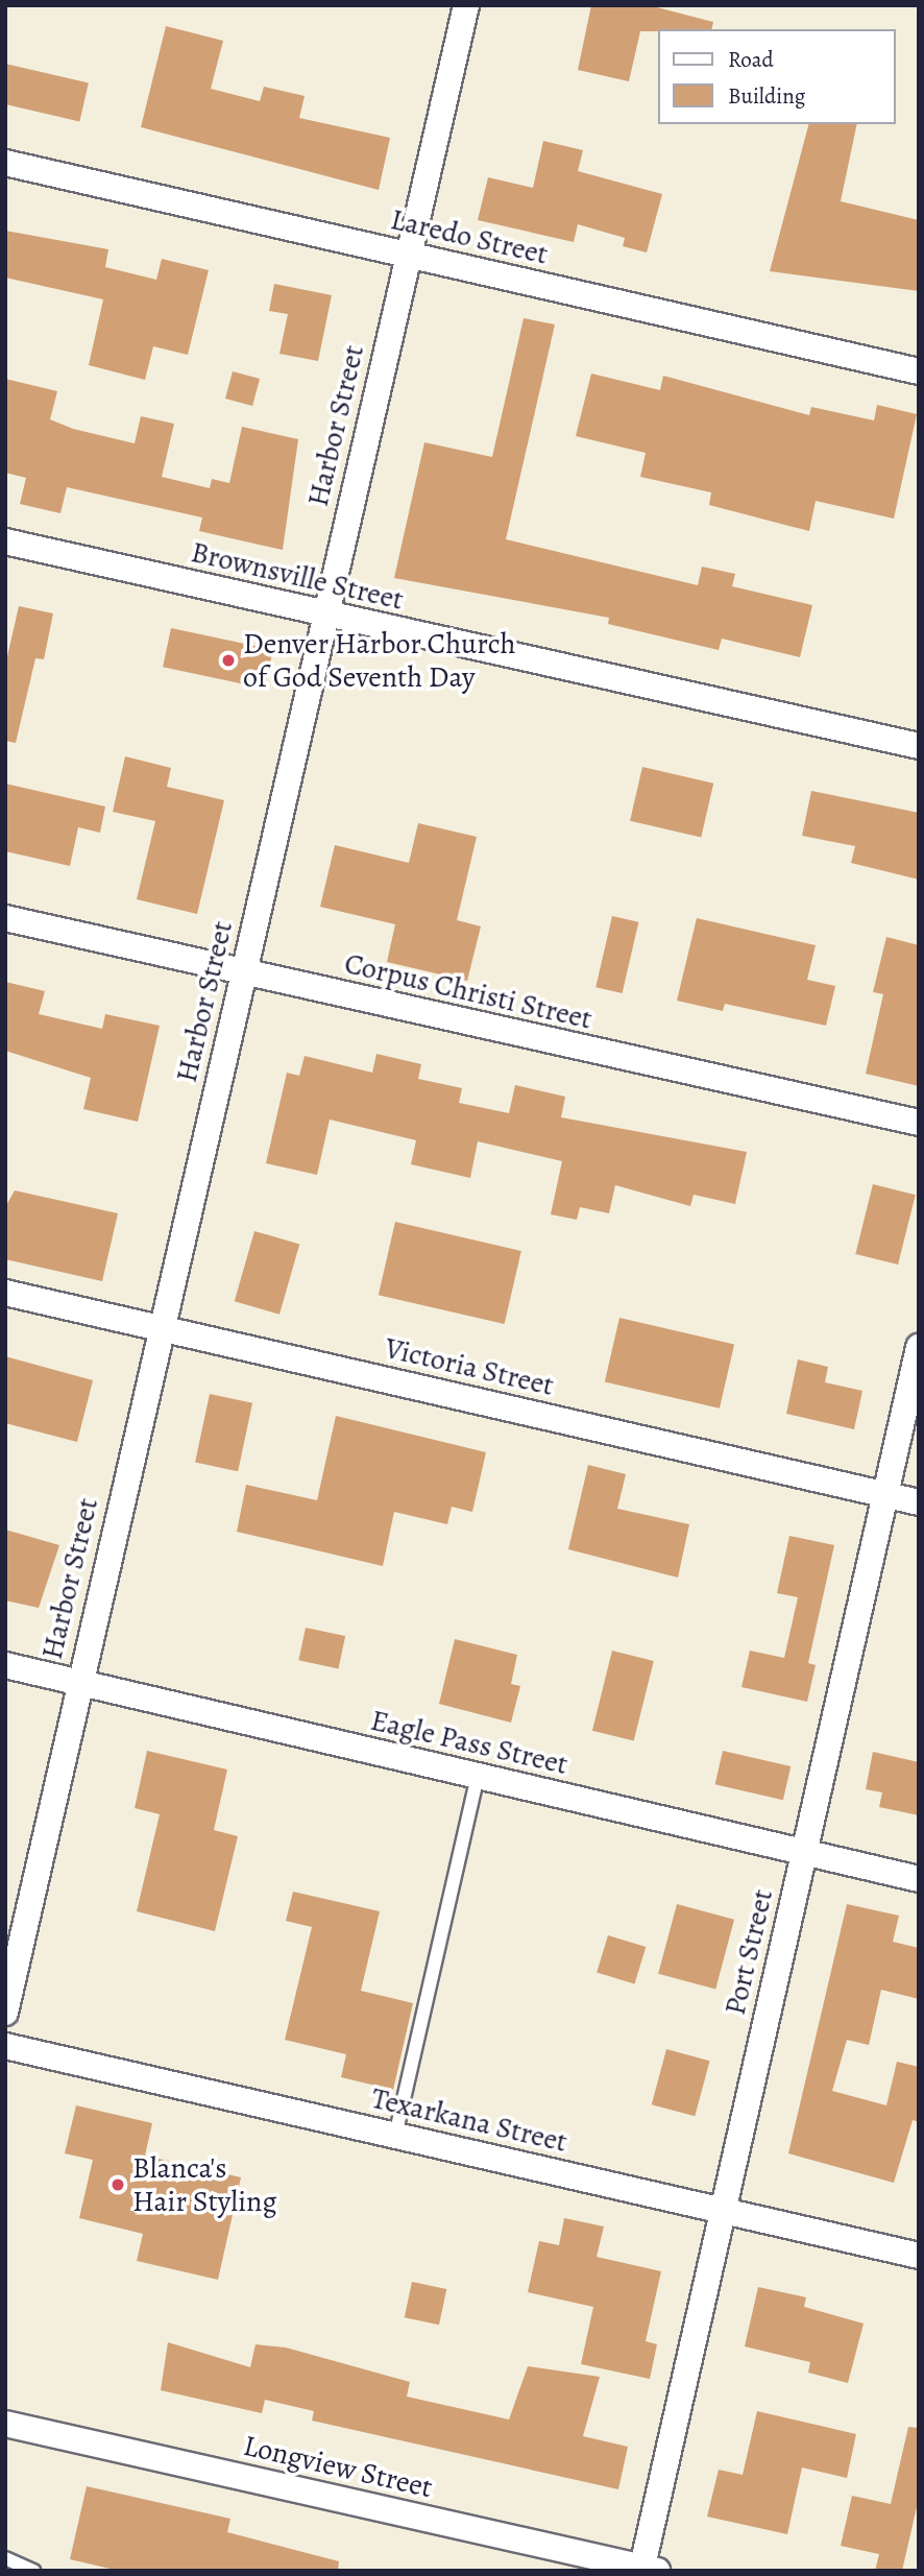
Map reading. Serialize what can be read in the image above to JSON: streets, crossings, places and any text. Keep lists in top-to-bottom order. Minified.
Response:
{"streets":{"street":["Laredo Street","Harbor Street","Brownsville Street","Corpus Christi Street","Victoria Street","Eagle Pass Street","Port Street","Texarkana Street","Longview Street"]},"crossings":[["Laredo Street","Harbor Street"],["Harbor Street","Brownsville Street"],["Harbor Street","Corpus Christi Street"],["Harbor Street","Victoria Street"],["Harbor Street","Eagle Pass Street"],["Victoria Street","Port Street"],["Eagle Pass Street","Port Street"],["Port Street","Texarkana Street"],["Port Street","Longview Street"]],"places":["Denver Harbor Church of God Seventh Day","Blanca's Hair Styling"],"legend":["Road","Building"]}
